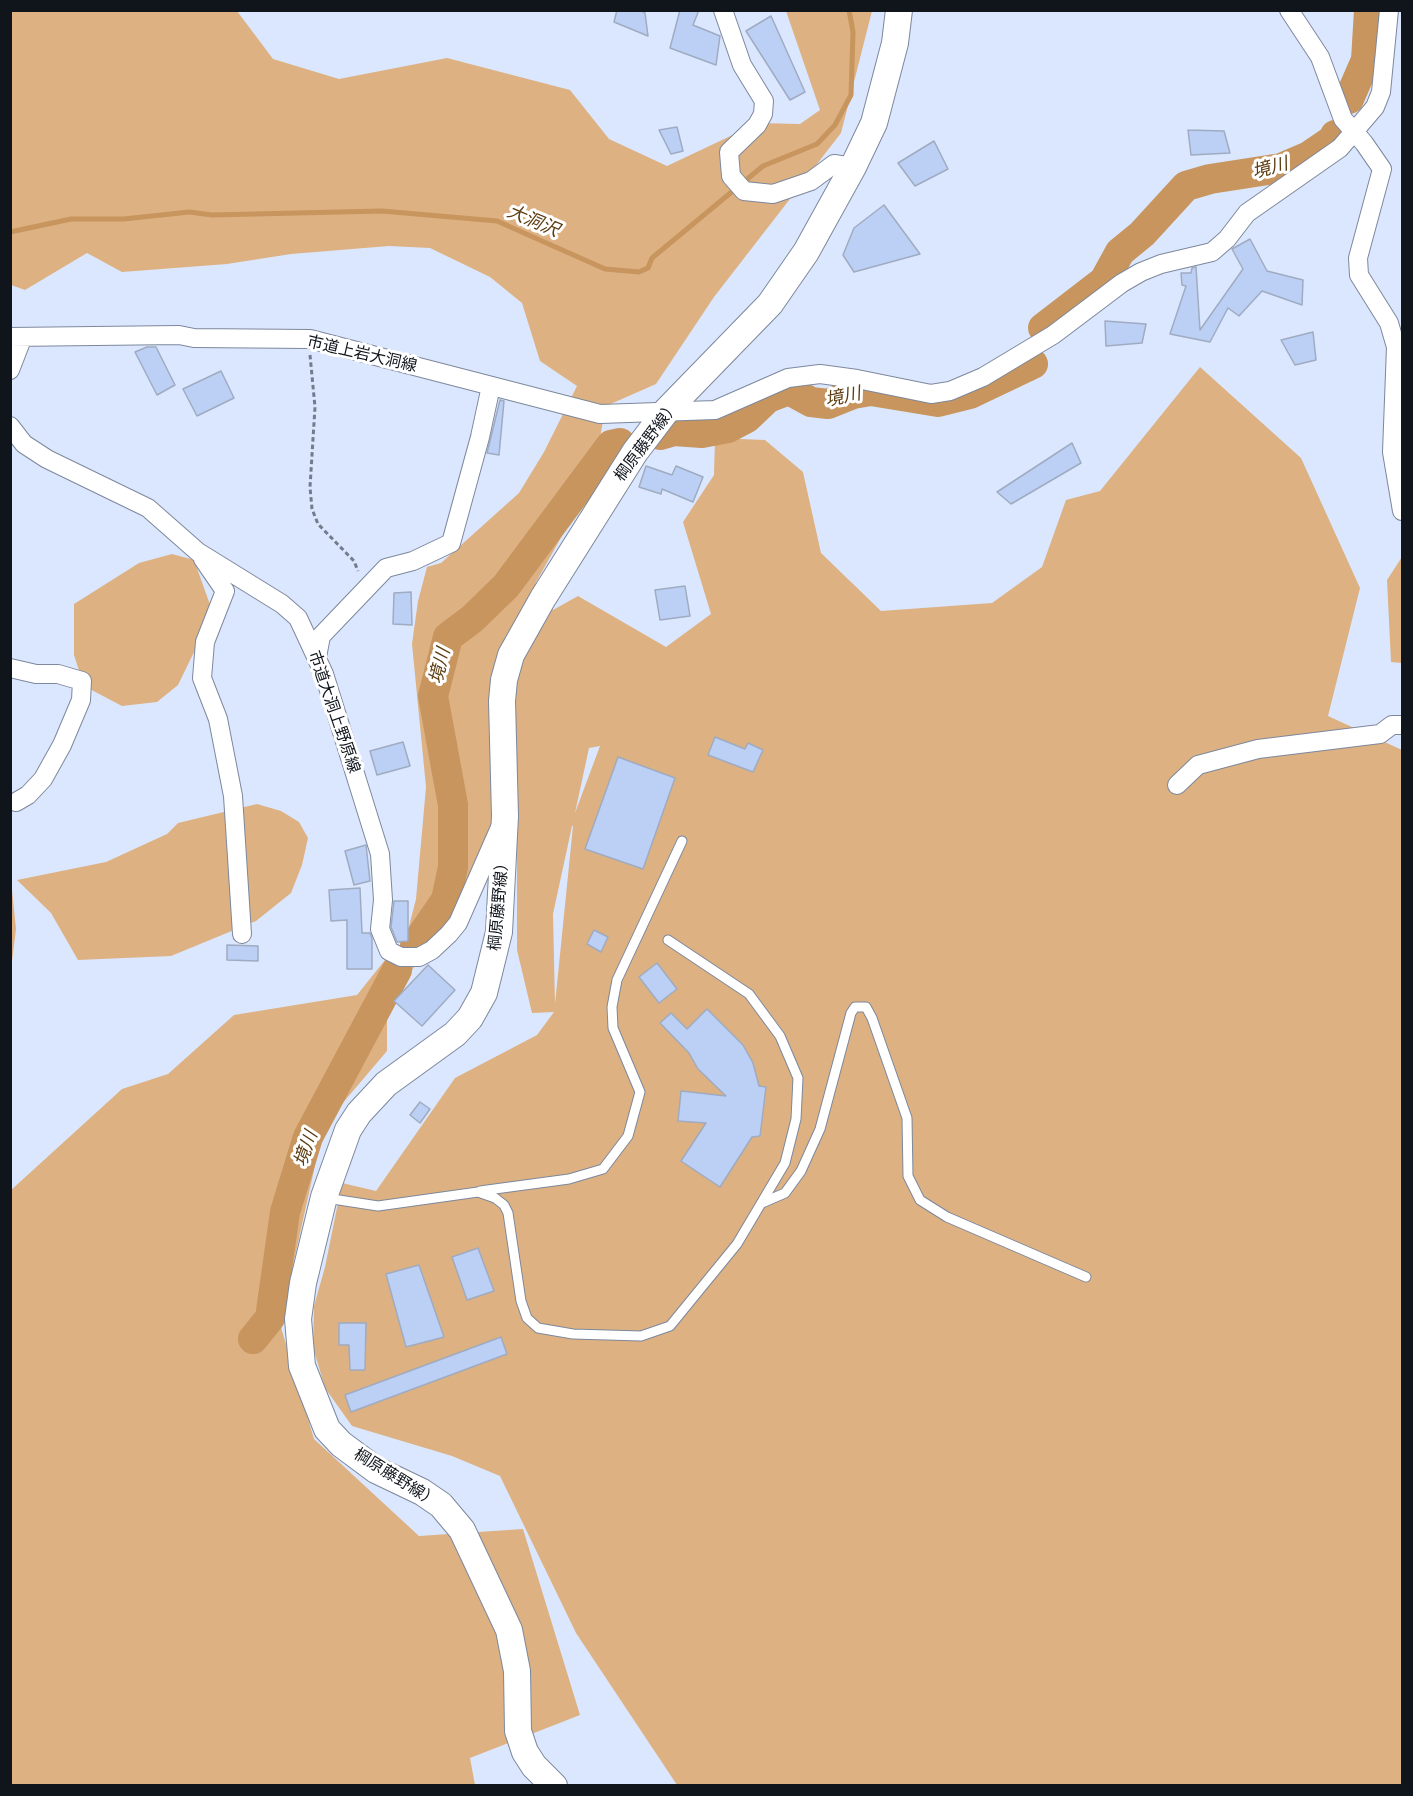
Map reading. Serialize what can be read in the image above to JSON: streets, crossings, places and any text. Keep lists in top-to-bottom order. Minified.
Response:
{"streets":{"main road":["棡原藤野線）"],"street":["市道上岩大洞線","市道大洞上野原線"]},"crossings":[["市道上岩大洞線","棡原藤野線）"],["棡原藤野線）","市道大洞上野原線"]],"water":["境川","大洞沢"]}
